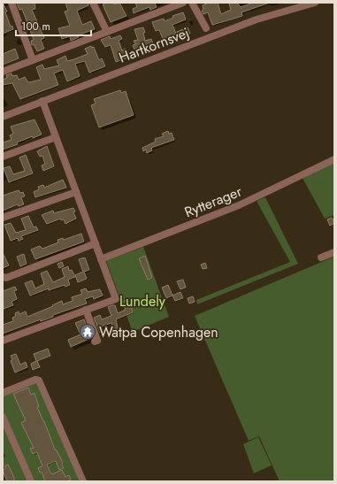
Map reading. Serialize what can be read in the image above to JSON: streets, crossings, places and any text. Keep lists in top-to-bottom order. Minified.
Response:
{"streets":{"street":["Hartkornsvej","Rytterager"]},"parks":["Lundely"],"places":{"temple":["Watpa Copenhagen"]},"scale_bar":"100 m"}
